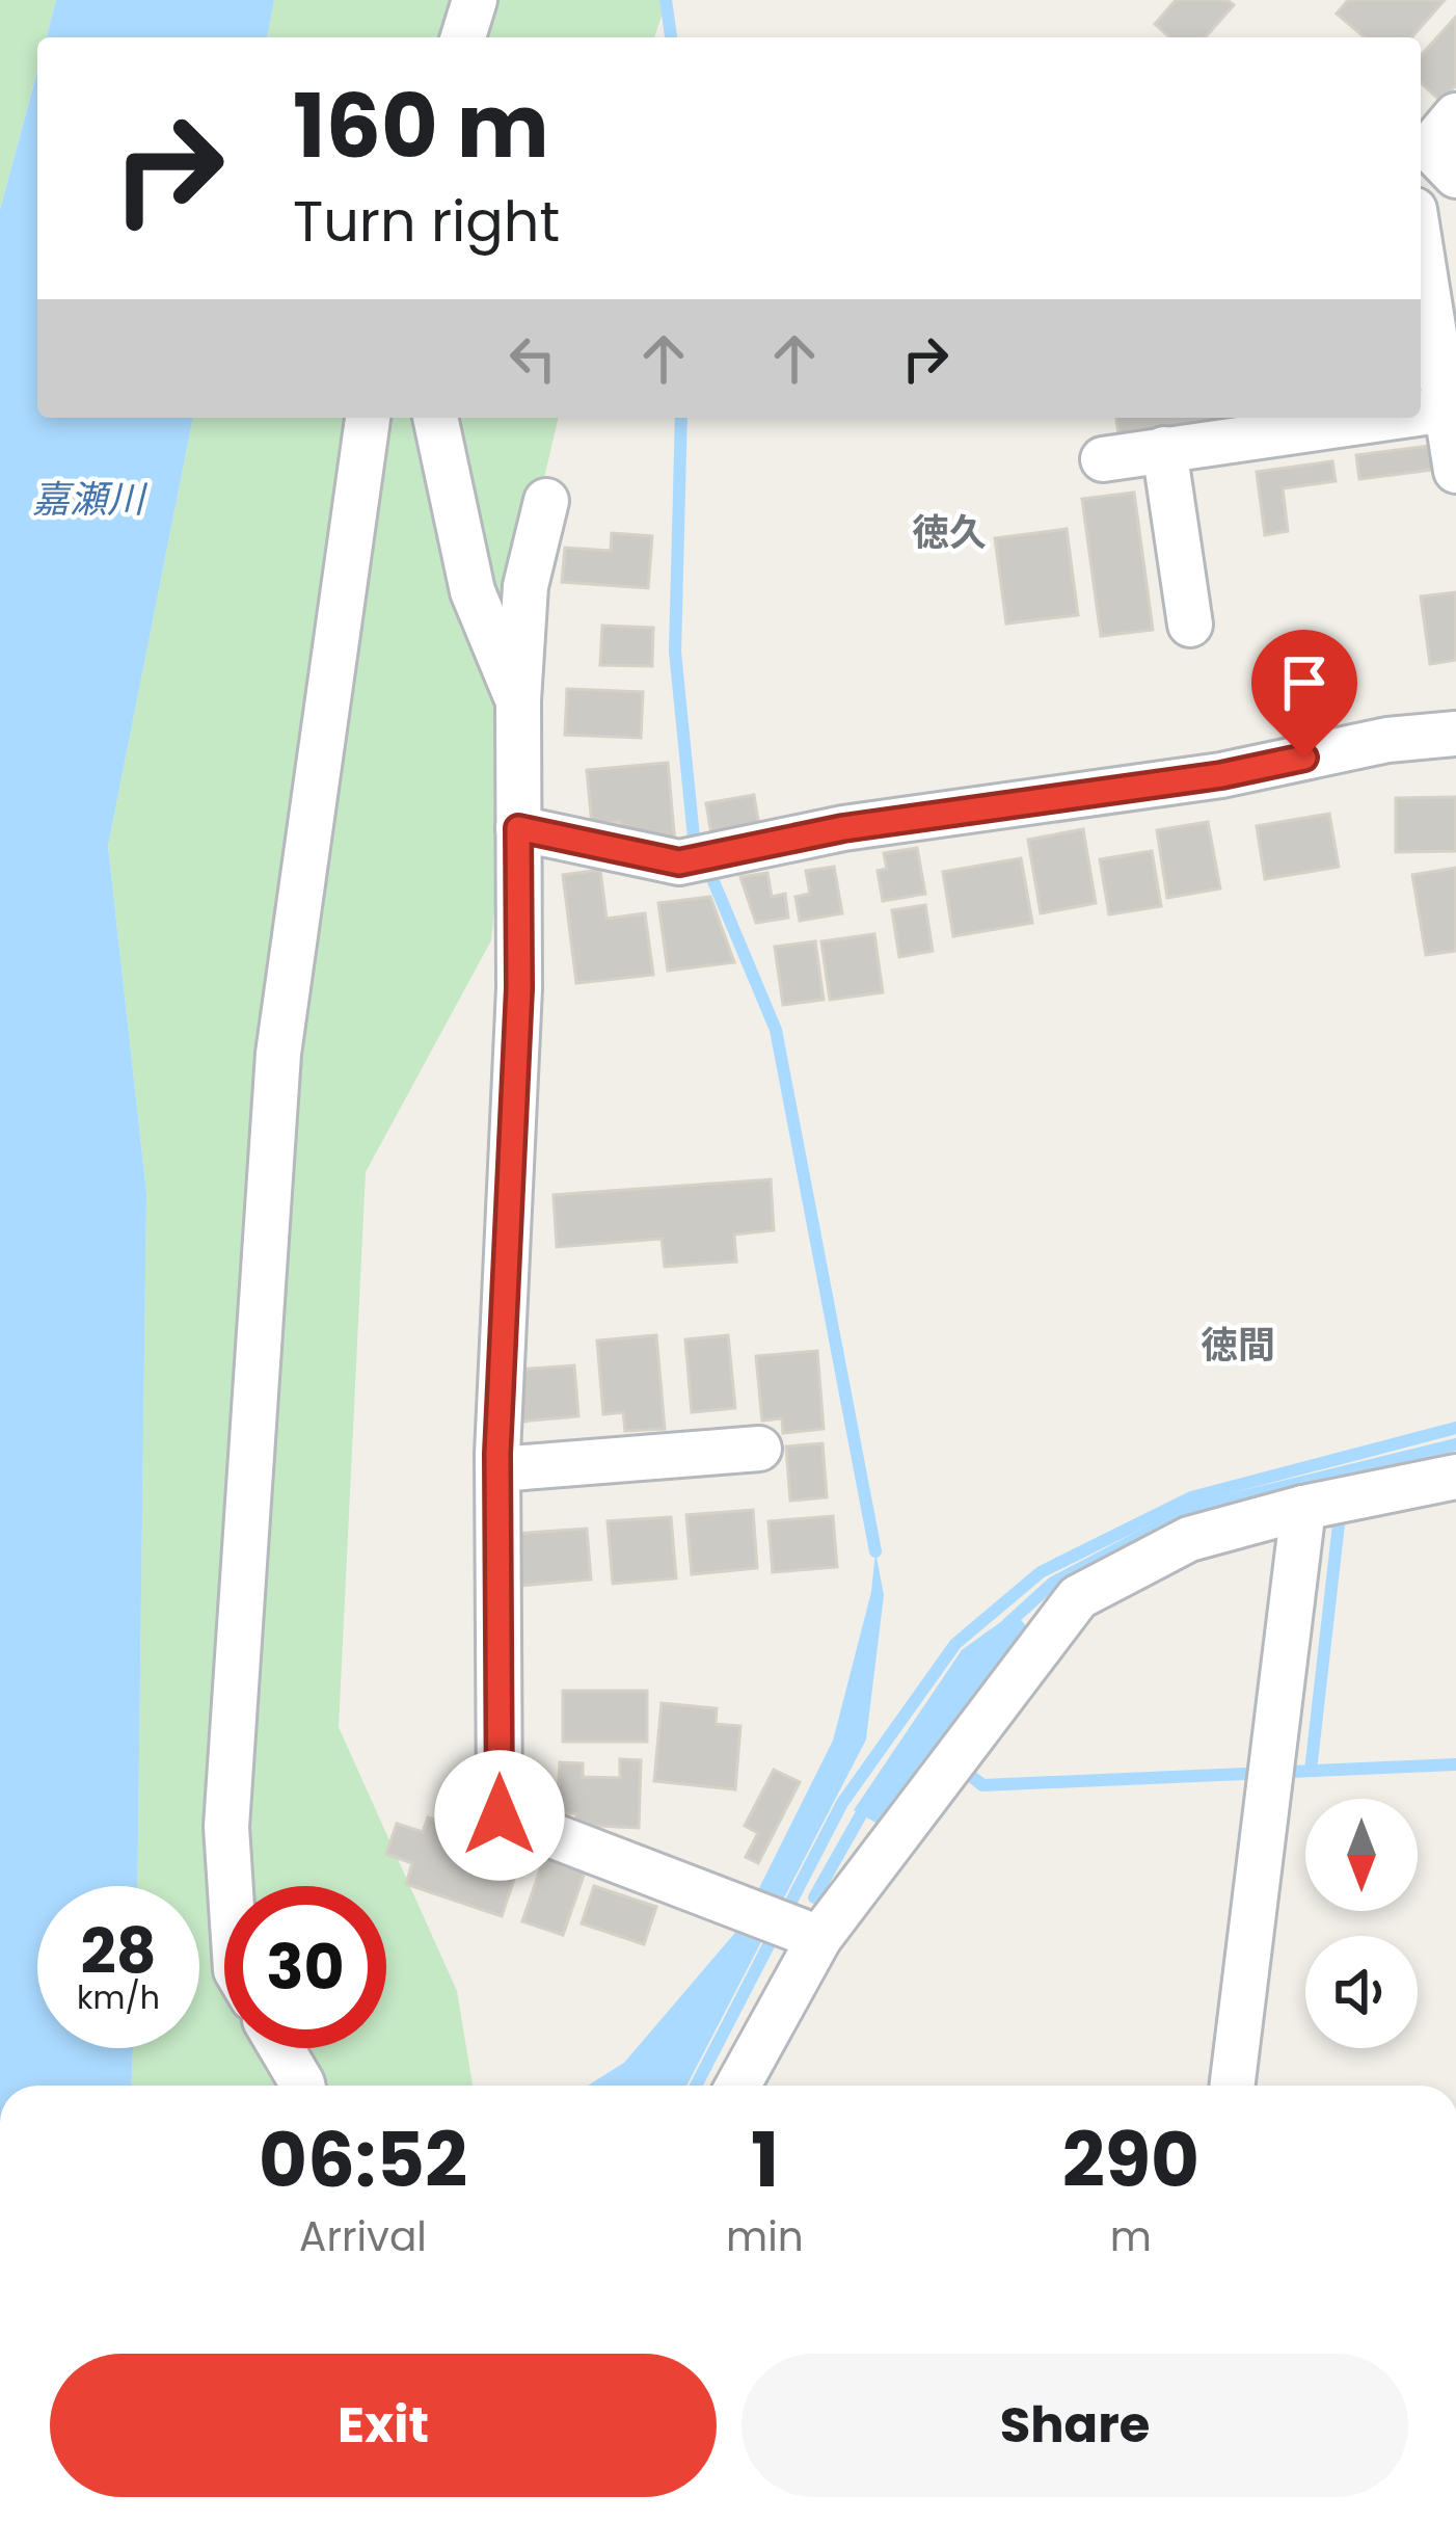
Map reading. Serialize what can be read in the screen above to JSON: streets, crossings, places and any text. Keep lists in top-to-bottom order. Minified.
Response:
{"districts":["徳久","徳間"],"water":["嘉瀬川"],"north":"bottom","page":{"turn":["160 m","Turn right"],"speed":"28 km/h","limit":"30","eta":["06:52","Arrival","1","min","290","m"],"buttons":["Exit","Share"]}}
